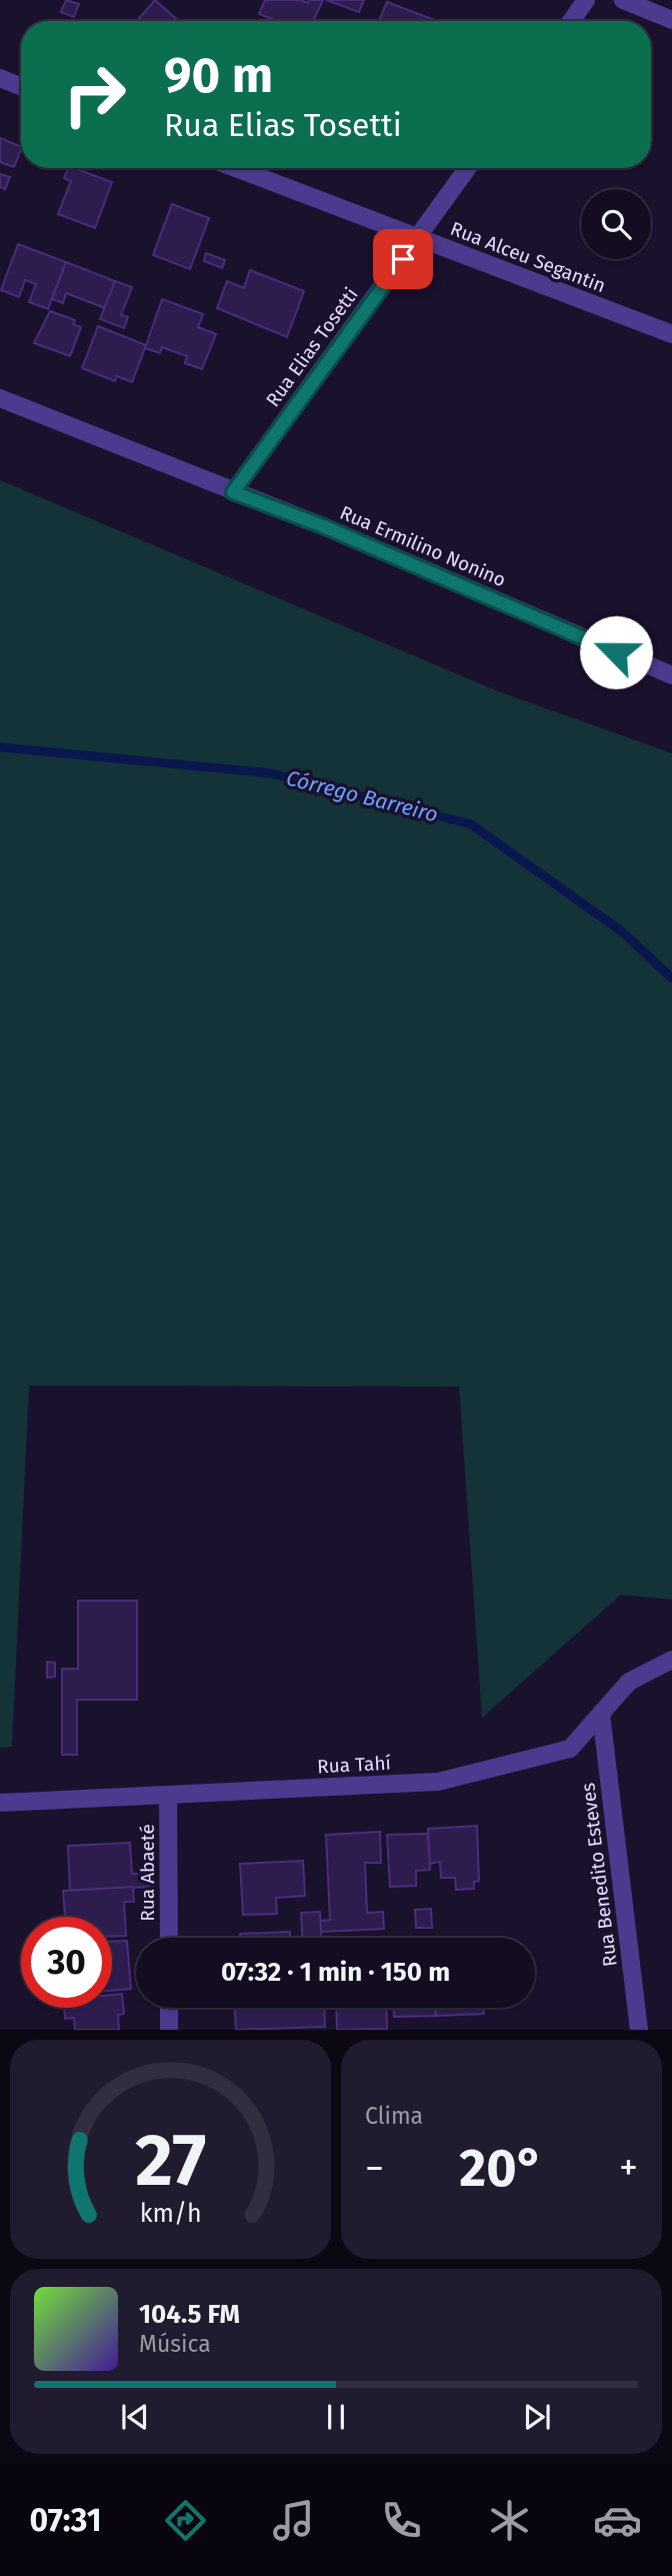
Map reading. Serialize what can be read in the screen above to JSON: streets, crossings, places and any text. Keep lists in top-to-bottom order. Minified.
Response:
{"streets":{"street":["Rua Alceu Segantin","Rua Elias Tosetti","Rua Ermilino Nonino","Rua Tahí","Rua Abaeté","Rua Benedito Esteves"]},"crossings":[["Rua Alceu Segantin","Rua Elias Tosetti"],["Rua Elias Tosetti","Rua Ermilino Nonino"],["Rua Tahí","Rua Abaeté"],["Rua Tahí","Rua Benedito Esteves"]],"water":["Córrego Barreiro"],"page":{"turn":["90 m","Rua Elias Tosetti"],"limit":"30","trip":"07:32 · 1 min · 150 m","tile":"Clima","heat":["−","20°","+"],"song":["104.5 FM","Música"],"tabs":"07:31","gauge":["27","km/h"]}}
